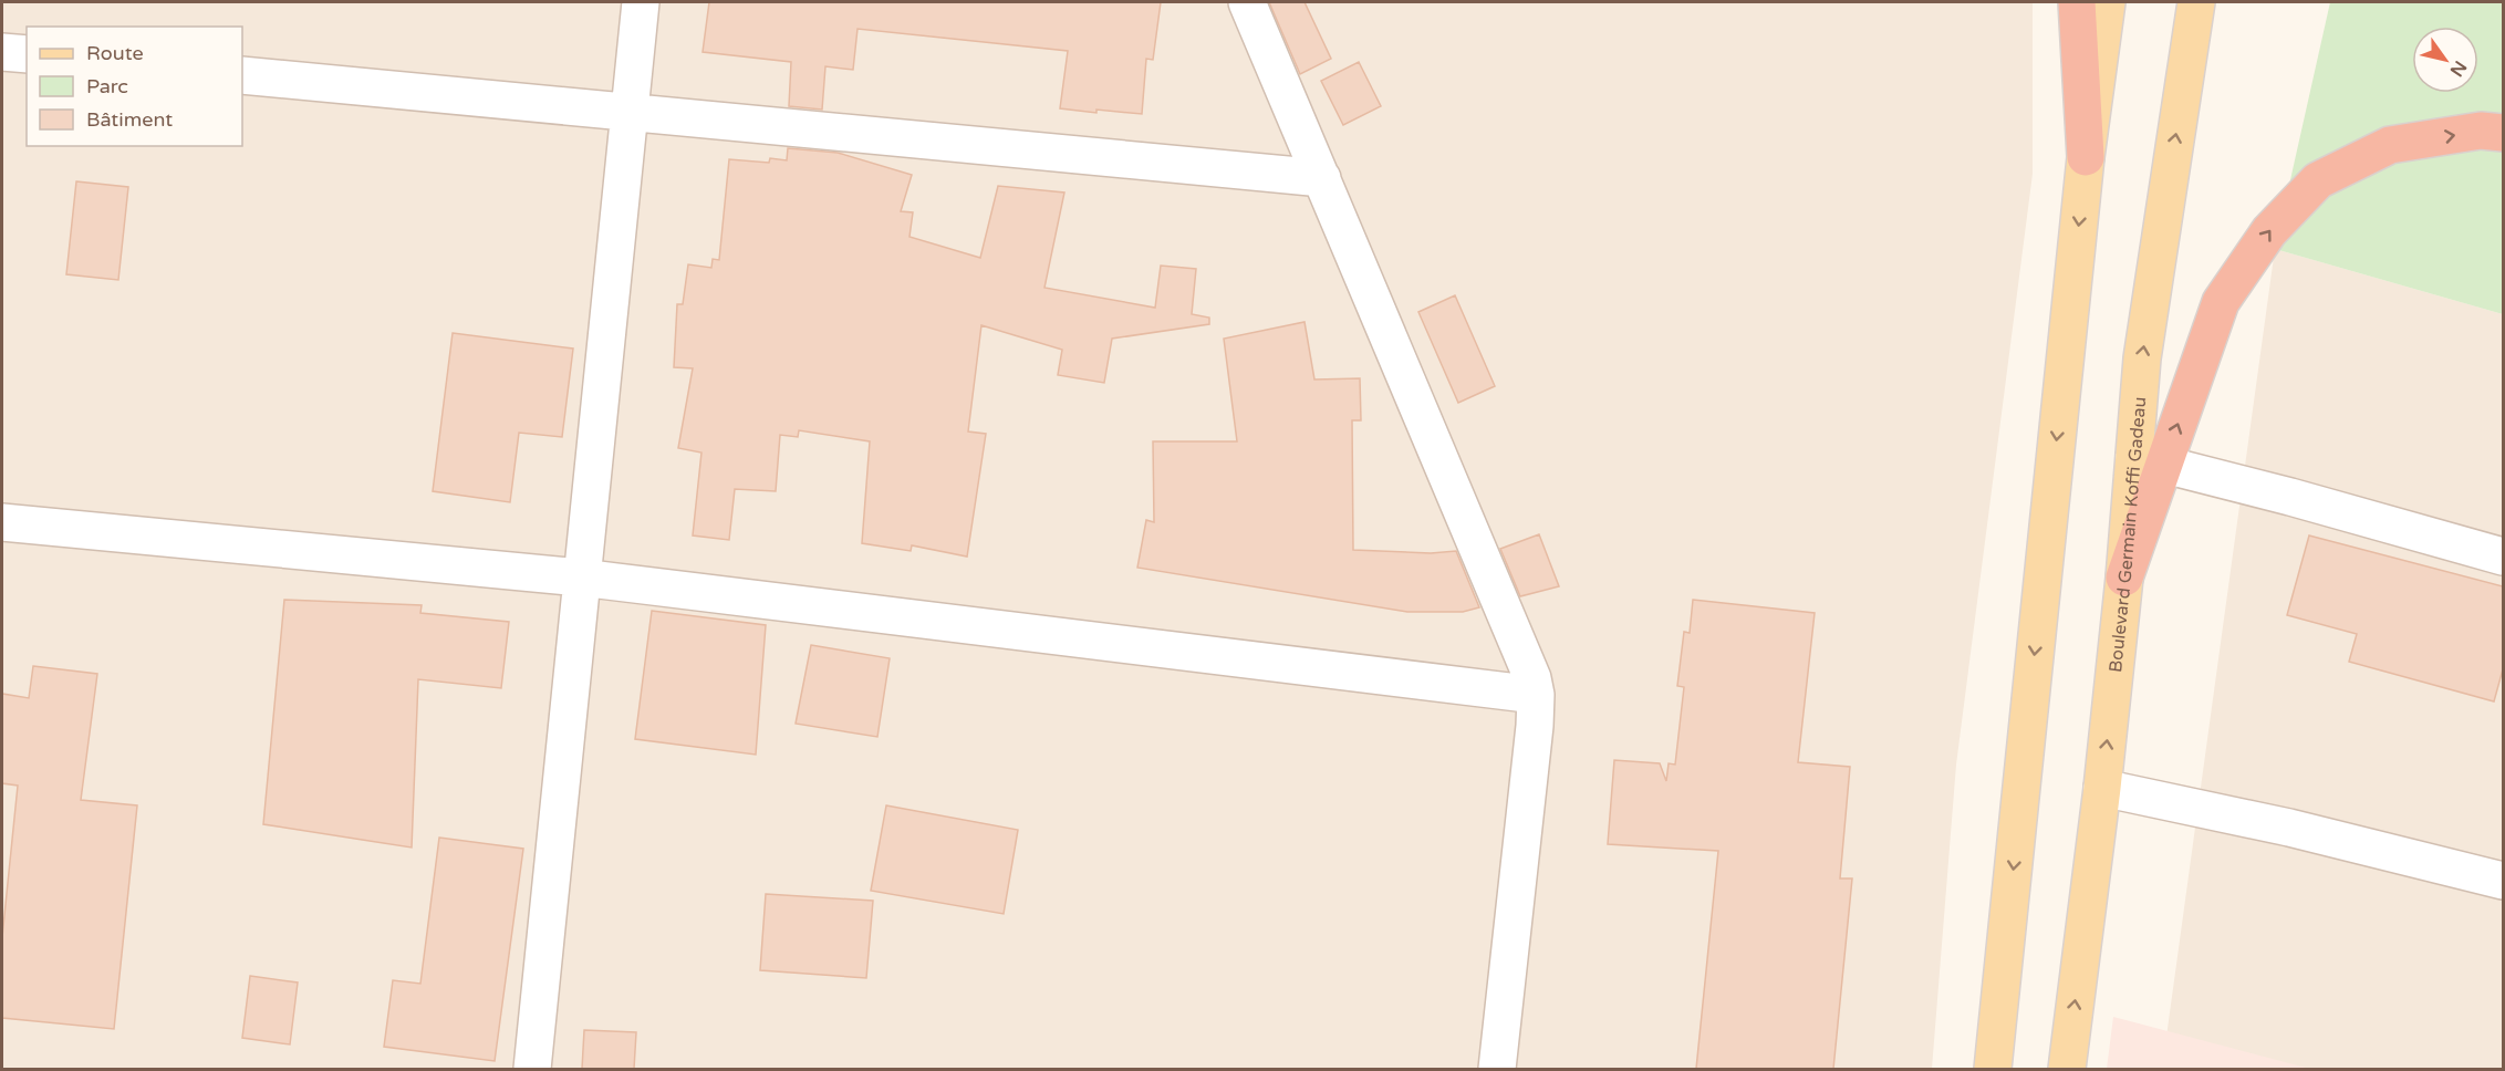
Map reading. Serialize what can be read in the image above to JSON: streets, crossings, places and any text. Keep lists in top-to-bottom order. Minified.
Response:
{"streets":{"main road":["Boulevard Germain Koffi Gadeau"]},"legend":["Route","Parc","Bâtiment"],"north":"bottom right"}
